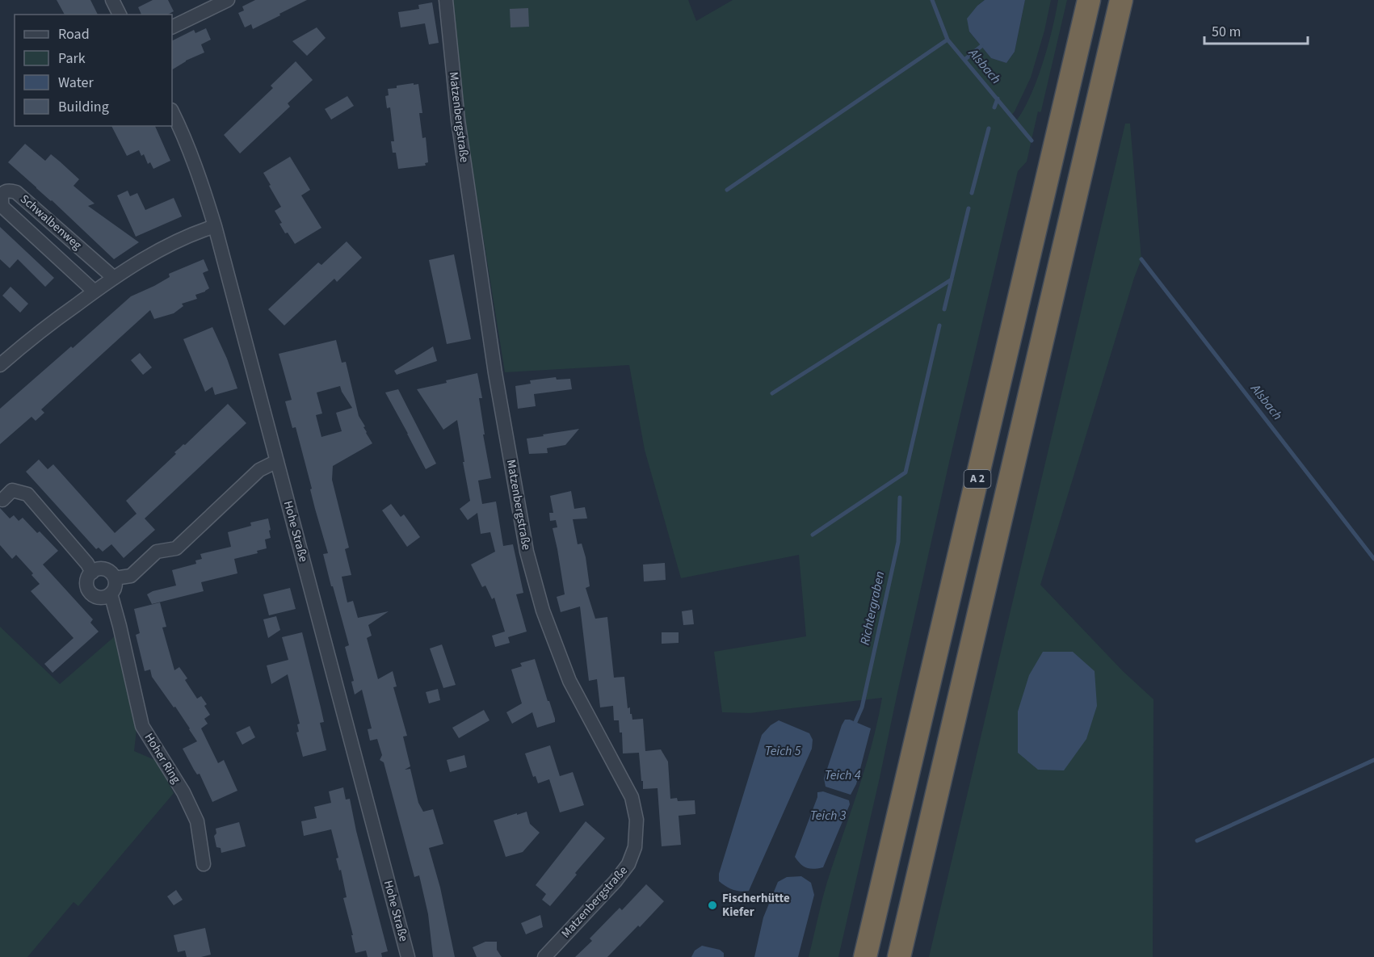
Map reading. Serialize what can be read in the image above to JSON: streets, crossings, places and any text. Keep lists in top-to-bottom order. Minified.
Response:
{"streets":{"highway":["A 2"],"street":["Matzenbergstraße","Schwalbenweg","Hohe Straße","Hoher Ring"]},"water":["Alsbach","Richtergraben","Teich 5","Teich 4","Teich 3"],"places":["Fischerhütte Kiefer"],"legend":["Road","Park","Water","Building"],"scale_bar":"50 m"}
